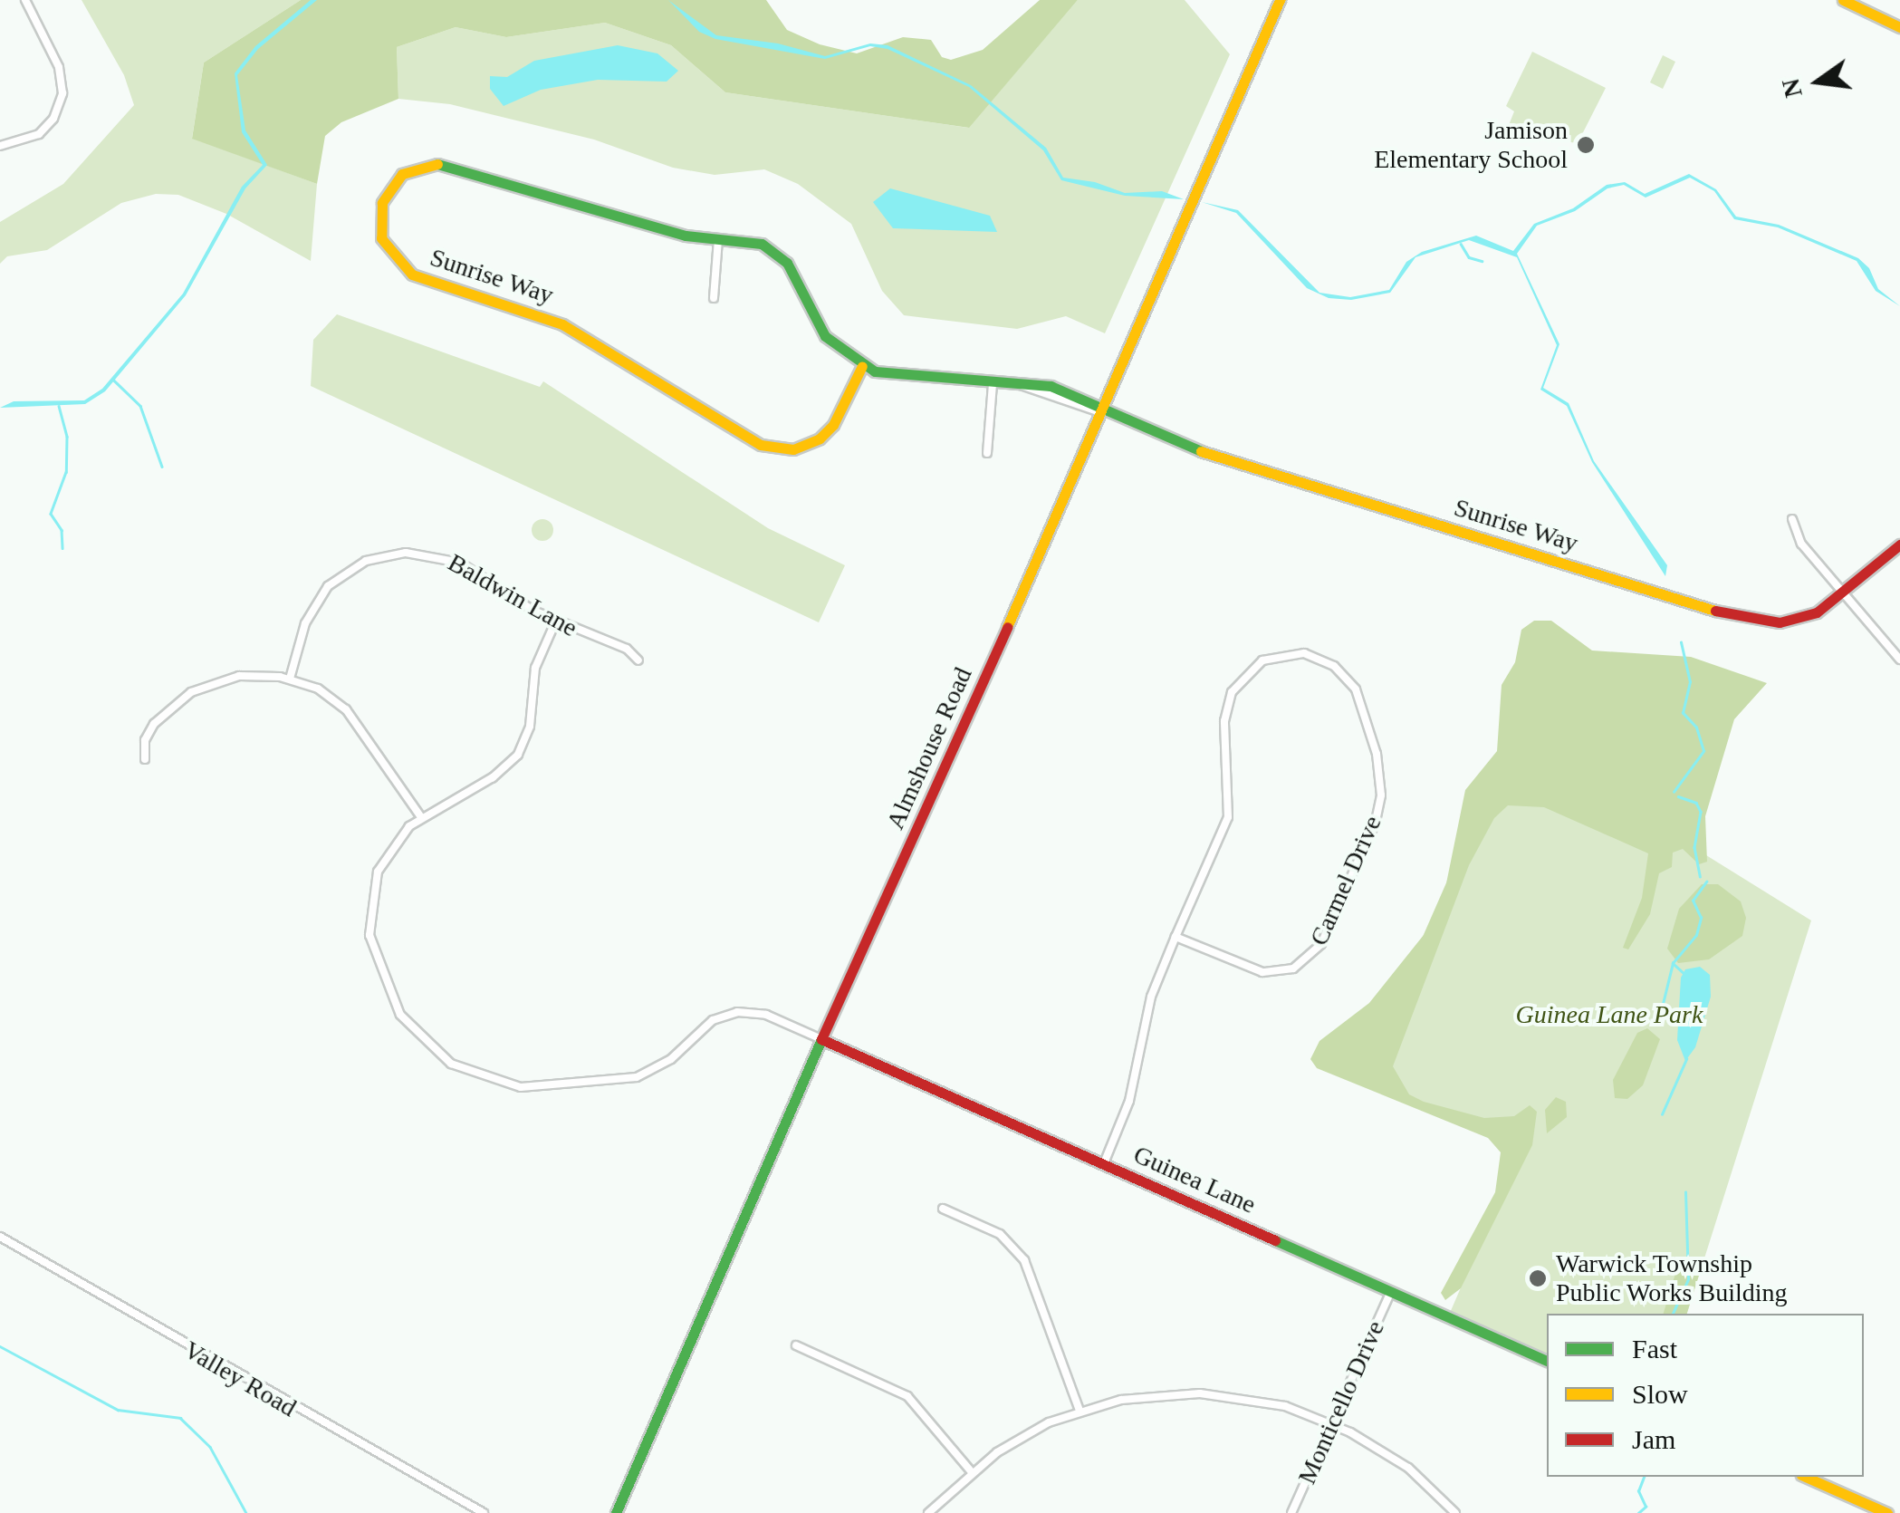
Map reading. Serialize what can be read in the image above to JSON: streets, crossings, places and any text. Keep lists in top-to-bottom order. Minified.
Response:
{"streets":{"street":["Sunrise Way","Baldwin Lane","Almshouse Road","Carmel Drive","Guinea Lane","Valley Road","Monticello Drive"]},"crossings":[["Sunrise Way","Almshouse Road"],["Almshouse Road","Guinea Lane"],["Carmel Drive","Guinea Lane"],["Guinea Lane","Monticello Drive"]],"parks":["Guinea Lane Park"],"places":["Jamison Elementary School","Warwick Township Public Works Building"],"legend":["Fast","Slow","Jam"],"north":"left"}
